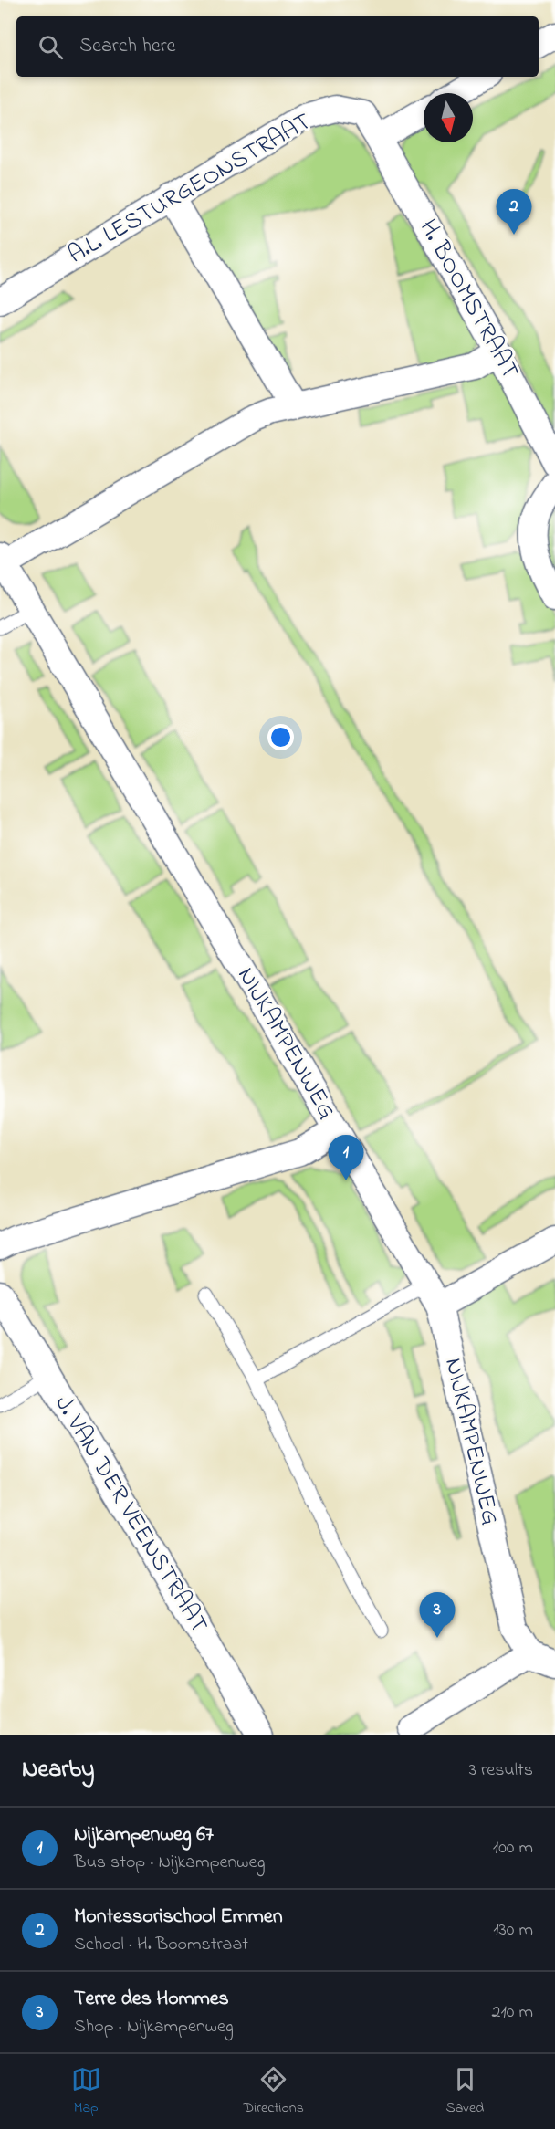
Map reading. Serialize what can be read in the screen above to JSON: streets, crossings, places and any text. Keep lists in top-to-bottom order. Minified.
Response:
{"streets":{"street":["A.L. LESTURGEONSTRAAT","H. BOOMSTRAAT","NIJKAMPENWEG","J. VAN DER VEENSTRAAT"]},"crossings":[["A.L. LESTURGEONSTRAAT","H. BOOMSTRAAT"]],"north":"bottom","page":{"search":"Search here","pins":["2","1","3"],"heading":["Nearby","3 results"],"list":[{"mark":"1","name":"Nijkampenweg 67","note":"Bus stop · Nijkampenweg","value":"100 m"},{"mark":"2","name":"Montessorischool Emmen","note":"School · H. Boomstraat","value":"130 m"},{"mark":"3","name":"Terre des Hommes","note":"Shop · Nijkampenweg","value":"210 m"}],"nav":["Map","Directions","Saved"]}}
